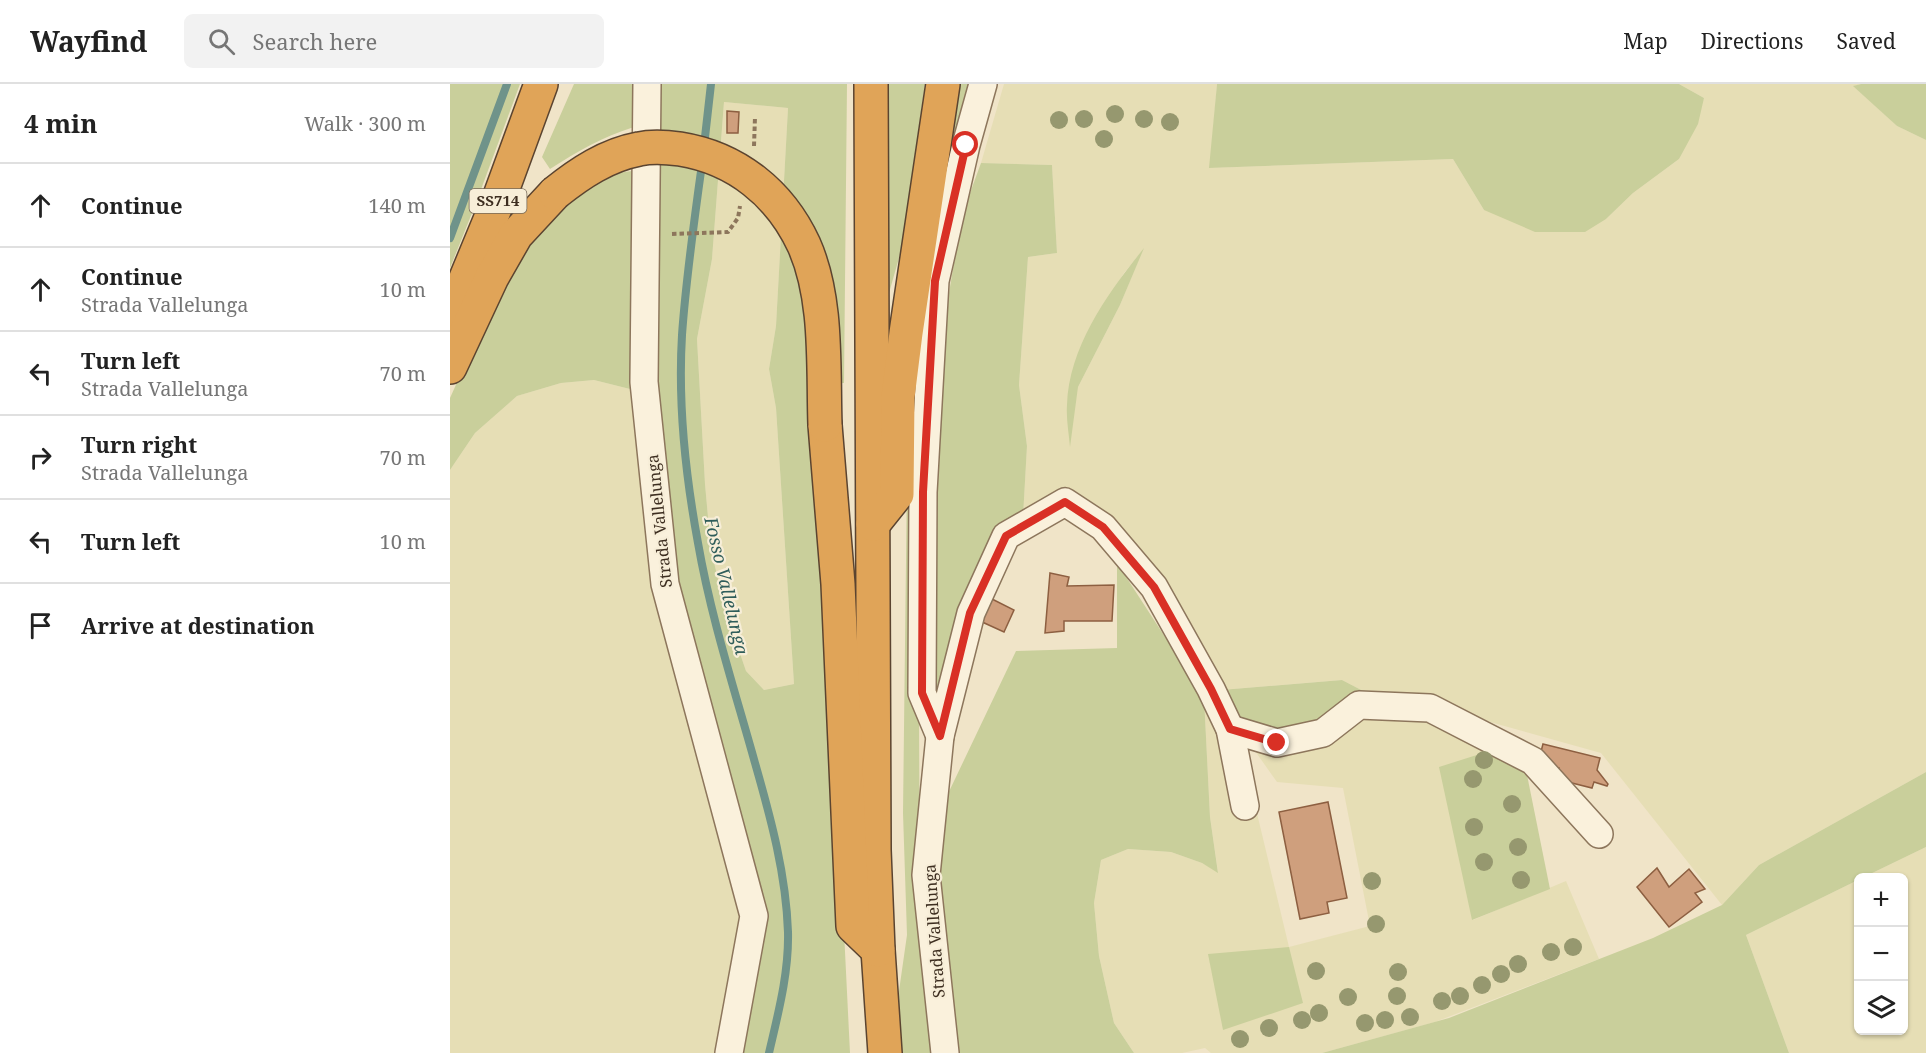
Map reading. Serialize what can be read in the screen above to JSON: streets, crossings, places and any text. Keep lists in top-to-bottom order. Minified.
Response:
{"streets":{"highway":["SS714"],"street":["Strada Vallelunga"]},"water":["Fosso Vallelunga"],"page":{"header":"Wayfind","search":"Search here","nav":["Map","Directions","Saved"],"heading":["4 min","Walk · 300 m"],"list":[["Continue","140 m"],["Continue","Strada Vallelunga","10 m"],["Turn left","Strada Vallelunga","70 m"],["Turn right","Strada Vallelunga","70 m"],["Turn left","10 m"],"Arrive at destination"],"map_buttons":["+","−"]}}
